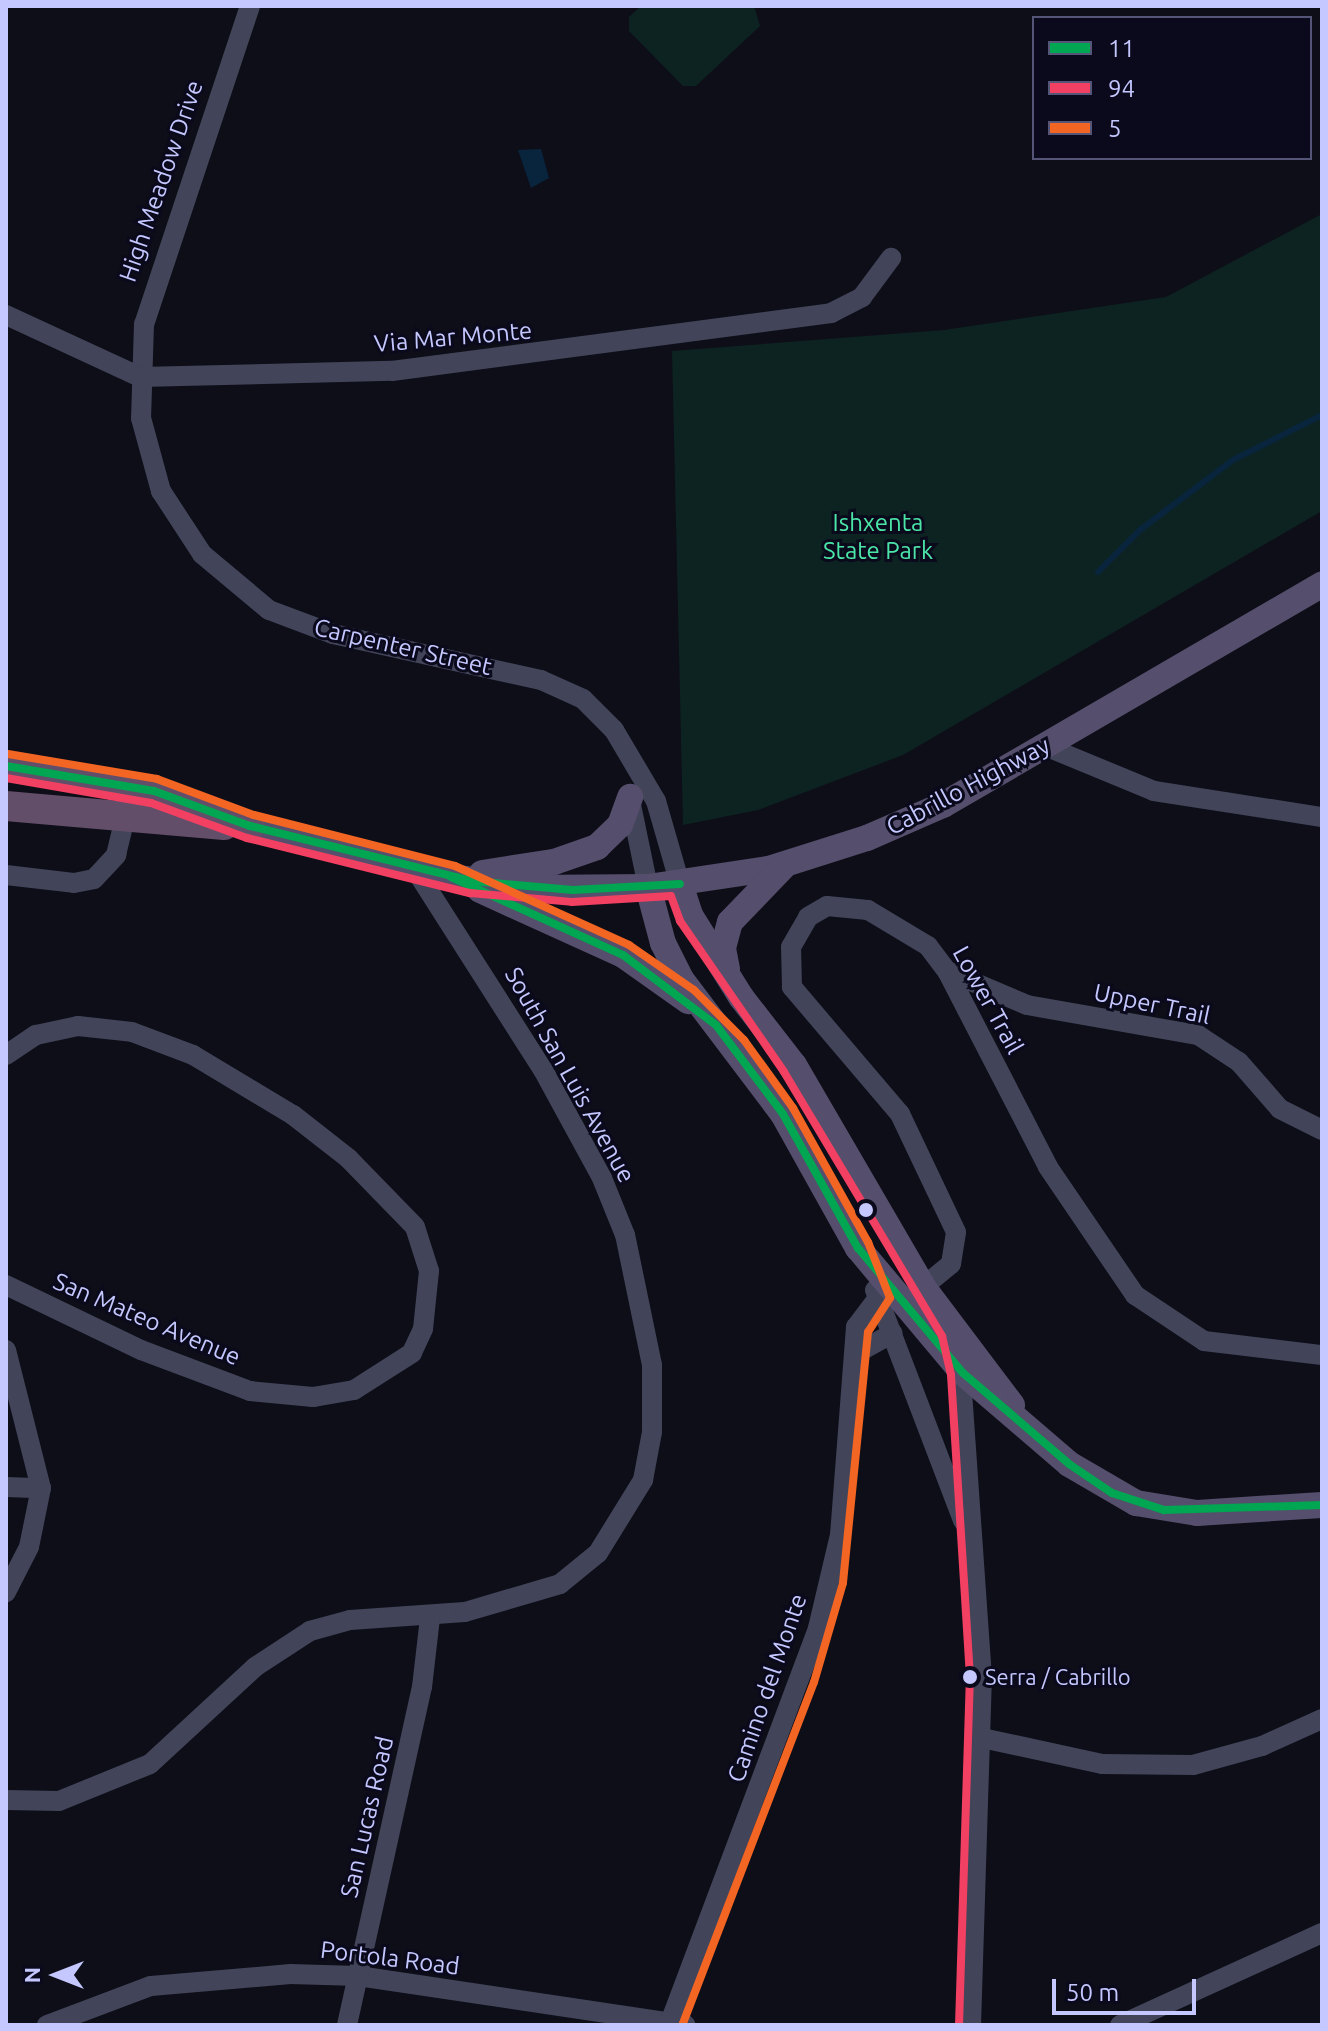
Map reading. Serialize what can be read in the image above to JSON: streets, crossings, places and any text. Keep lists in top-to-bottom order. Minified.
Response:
{"streets":{"highway":["Cabrillo Highway"],"main road":["Carpenter Street"],"street":["High Meadow Drive","Via Mar Monte","Lower Trail","Upper Trail","South San Luis Avenue","San Mateo Avenue","Camino del Monte","San Lucas Road","Portola Road"]},"crossings":[["High Meadow Drive","Via Mar Monte"],["High Meadow Drive","Carpenter Street"],["Via Mar Monte","Carpenter Street"],["Carpenter Street","Cabrillo Highway"],["Carpenter Street","Lower Trail"],["Carpenter Street","Camino del Monte"],["Cabrillo Highway","South San Luis Avenue"],["Lower Trail","Upper Trail"],["Lower Trail","Camino del Monte"],["South San Luis Avenue","San Lucas Road"],["Camino del Monte","Portola Road"],["San Lucas Road","Portola Road"]],"parks":["Ishxenta State Park"],"places":["Serra / Cabrillo"],"lines":["transit line 5","transit line 11","transit line 94"],"legend":["11","94","5"],"scale_bar":"50 m","north":"left"}
